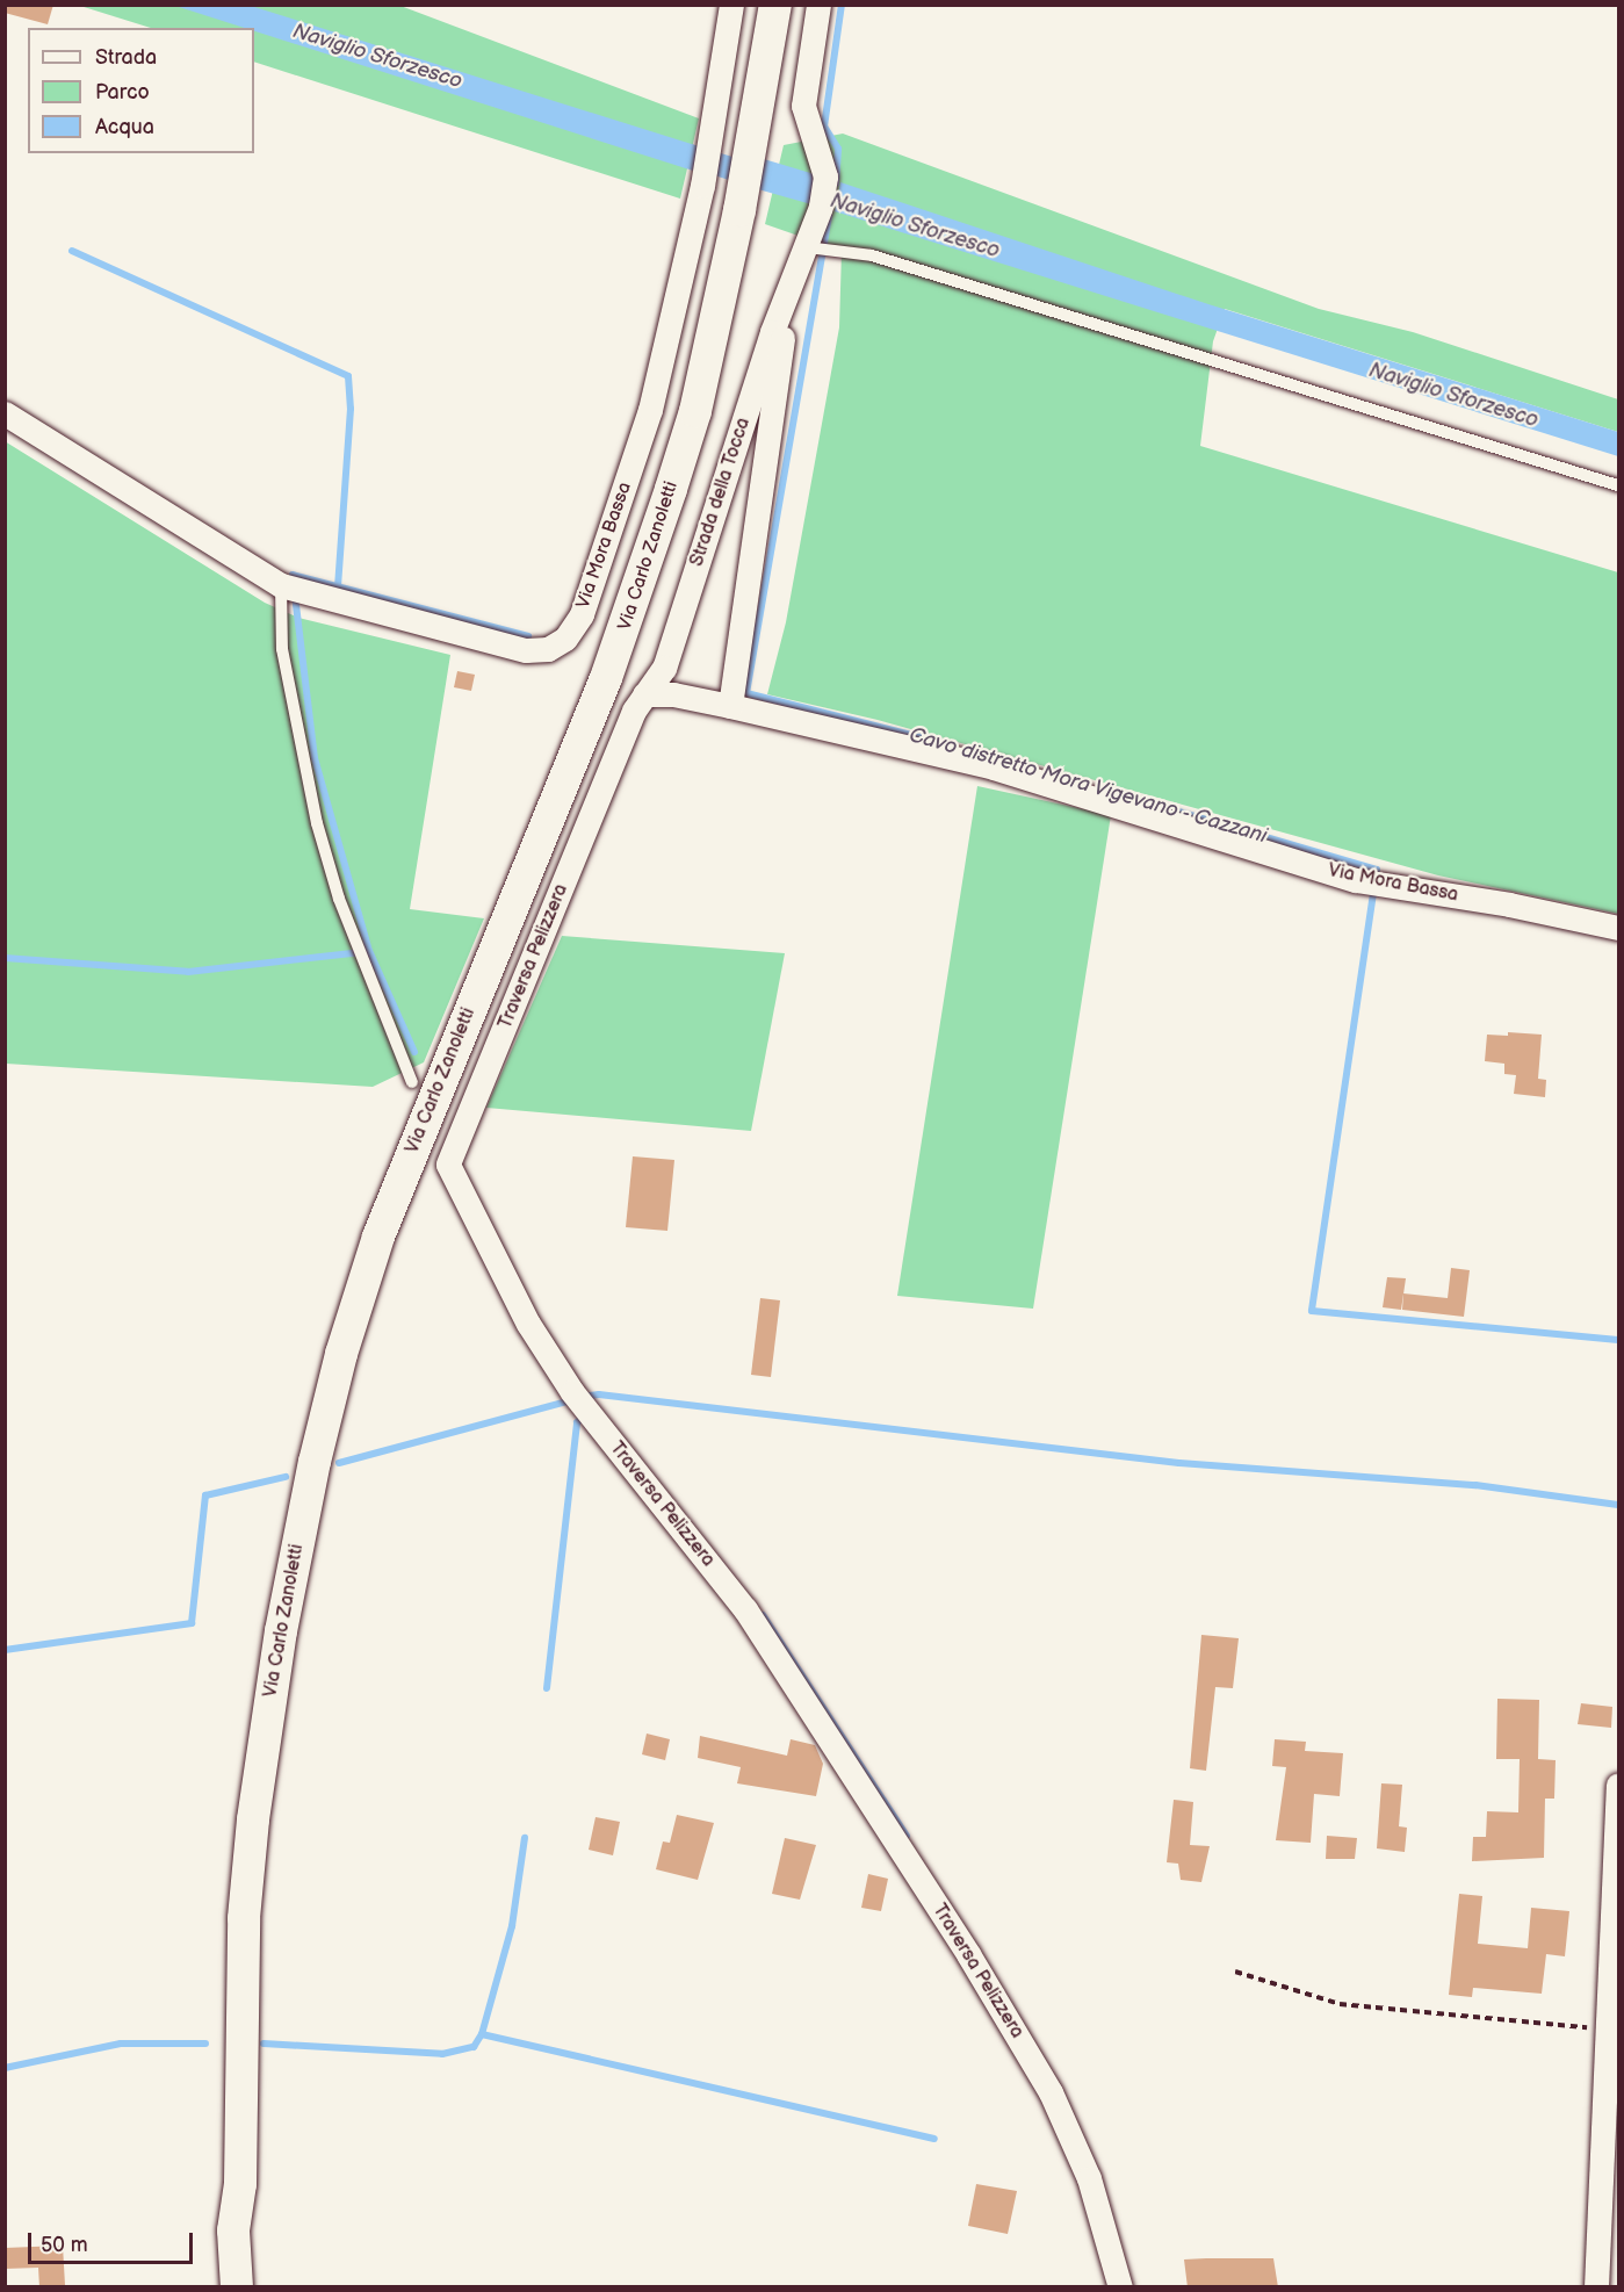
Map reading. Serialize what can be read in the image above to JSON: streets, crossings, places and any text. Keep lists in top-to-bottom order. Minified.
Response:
{"streets":{"main road":["Via Carlo Zanoletti"],"street":["Strada della Tocca","Via Mora Bassa","Traversa Pelizzera"]},"crossings":[["Strada della Tocca","Via Mora Bassa"],["Strada della Tocca","Traversa Pelizzera"],["Via Mora Bassa","Traversa Pelizzera"]],"water":["Naviglio Sforzesco","Cavo distretto Mora Vigevano - Cazzani"],"legend":["Strada","Parco","Acqua"],"scale_bar":"50 m"}
